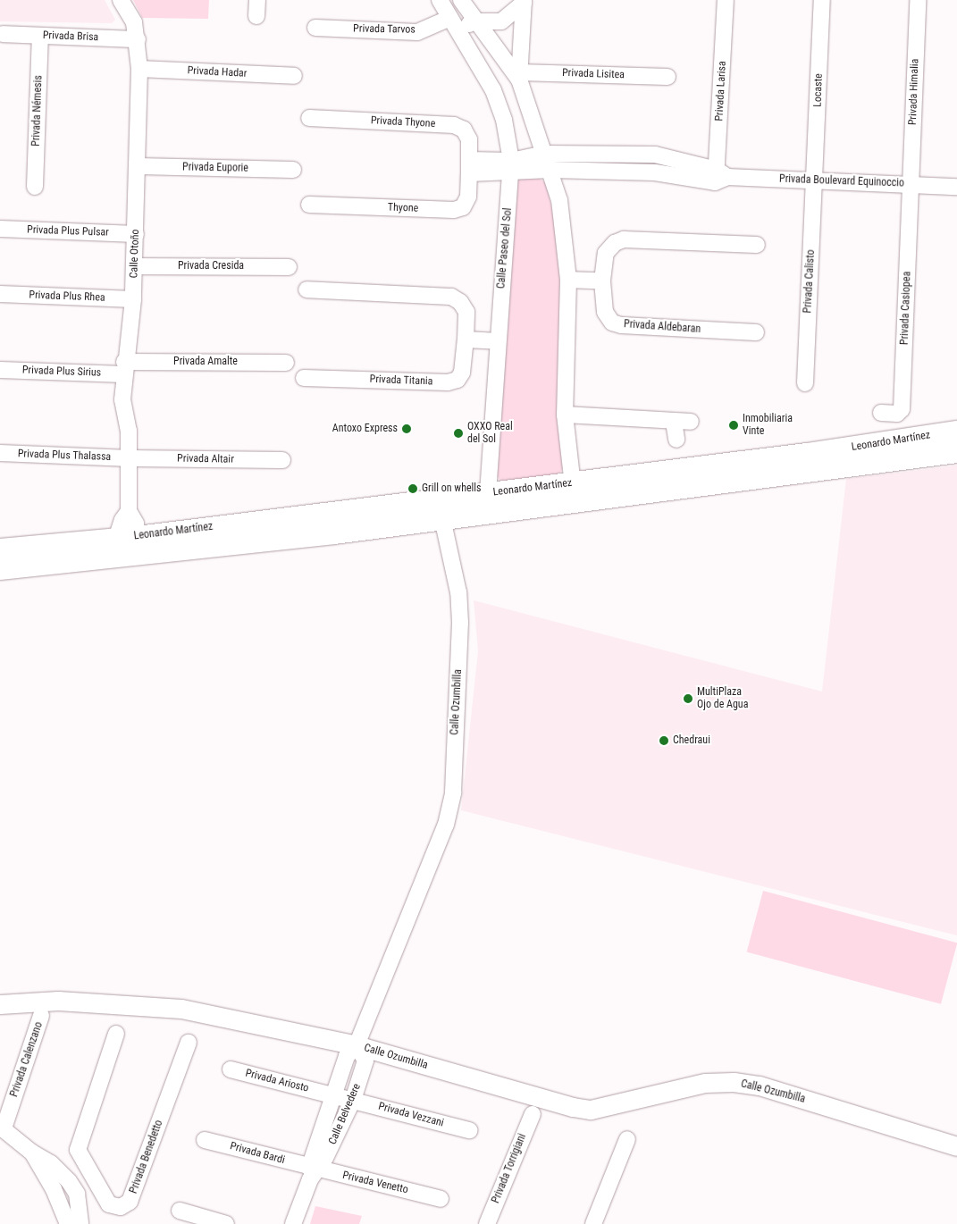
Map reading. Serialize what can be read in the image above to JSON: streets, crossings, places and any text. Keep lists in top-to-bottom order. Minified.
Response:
{"streets":{"main road":["Leonardo Martínez"],"street":["Privada Tarvos","Privada Brisa","Privada Hadar","Privada Lisitea","Locaste","Privada Larisa","Privada Himalia","Privada Némesis","Privada Thyone","Privada Euporie","Privada Boulevard Equinoccio","Thyone","Privada Plus Pulsar","Calle Paseo del Sol","Calle Otoño","Privada Cresida","Privada Calisto","Privada Plus Rhea","Privada Casiopea","Privada Aldebaran","Privada Amalte","Privada Plus Sirius","Privada Titania","Privada Plus Thalassa","Privada Altair","Calle Ozumbilla","Privada Calenzano","Privada Ariosto","Calle Belvedere","Privada Vezzani","Privada Bardi","Privada Benedetto","Privada Torrigiani","Privada Venetto"]},"crossings":[["Privada Tarvos","Calle Paseo del Sol"],["Privada Brisa","Privada Némesis"],["Privada Brisa","Calle Otoño"],["Privada Hadar","Calle Otoño"],["Locaste","Privada Boulevard Equinoccio"],["Locaste","Privada Calisto"],["Privada Larisa","Privada Boulevard Equinoccio"],["Privada Himalia","Privada Boulevard Equinoccio"],["Privada Himalia","Privada Casiopea"],["Privada Thyone","Thyone"],["Privada Euporie","Calle Otoño"],["Privada Boulevard Equinoccio","Calle Paseo del Sol"],["Privada Boulevard Equinoccio","Privada Calisto"],["Privada Boulevard Equinoccio","Privada Casiopea"],["Privada Plus Pulsar","Calle Otoño"],["Calle Paseo del Sol","Leonardo Martínez"],["Calle Otoño","Privada Cresida"],["Calle Otoño","Privada Plus Rhea"],["Calle Otoño","Privada Amalte"],["Calle Otoño","Privada Plus Sirius"],["Calle Otoño","Leonardo Martínez"],["Calle Otoño","Privada Plus Thalassa"],["Calle Otoño","Privada Altair"],["Privada Amalte","Privada Plus Sirius"],["Leonardo Martínez","Calle Ozumbilla"],["Privada Plus Thalassa","Privada Altair"],["Calle Ozumbilla","Calle Belvedere"],["Privada Ariosto","Calle Belvedere"],["Privada Ariosto","Privada Vezzani"],["Calle Belvedere","Privada Vezzani"],["Calle Belvedere","Privada Bardi"],["Calle Belvedere","Privada Venetto"],["Privada Bardi","Privada Venetto"]],"places":["Inmobiliaria Vinte","Antoxo Express","OXXO Real del Sol","Grill on whells","MultiPlaza Ojo de Agua","Chedraui"]}
